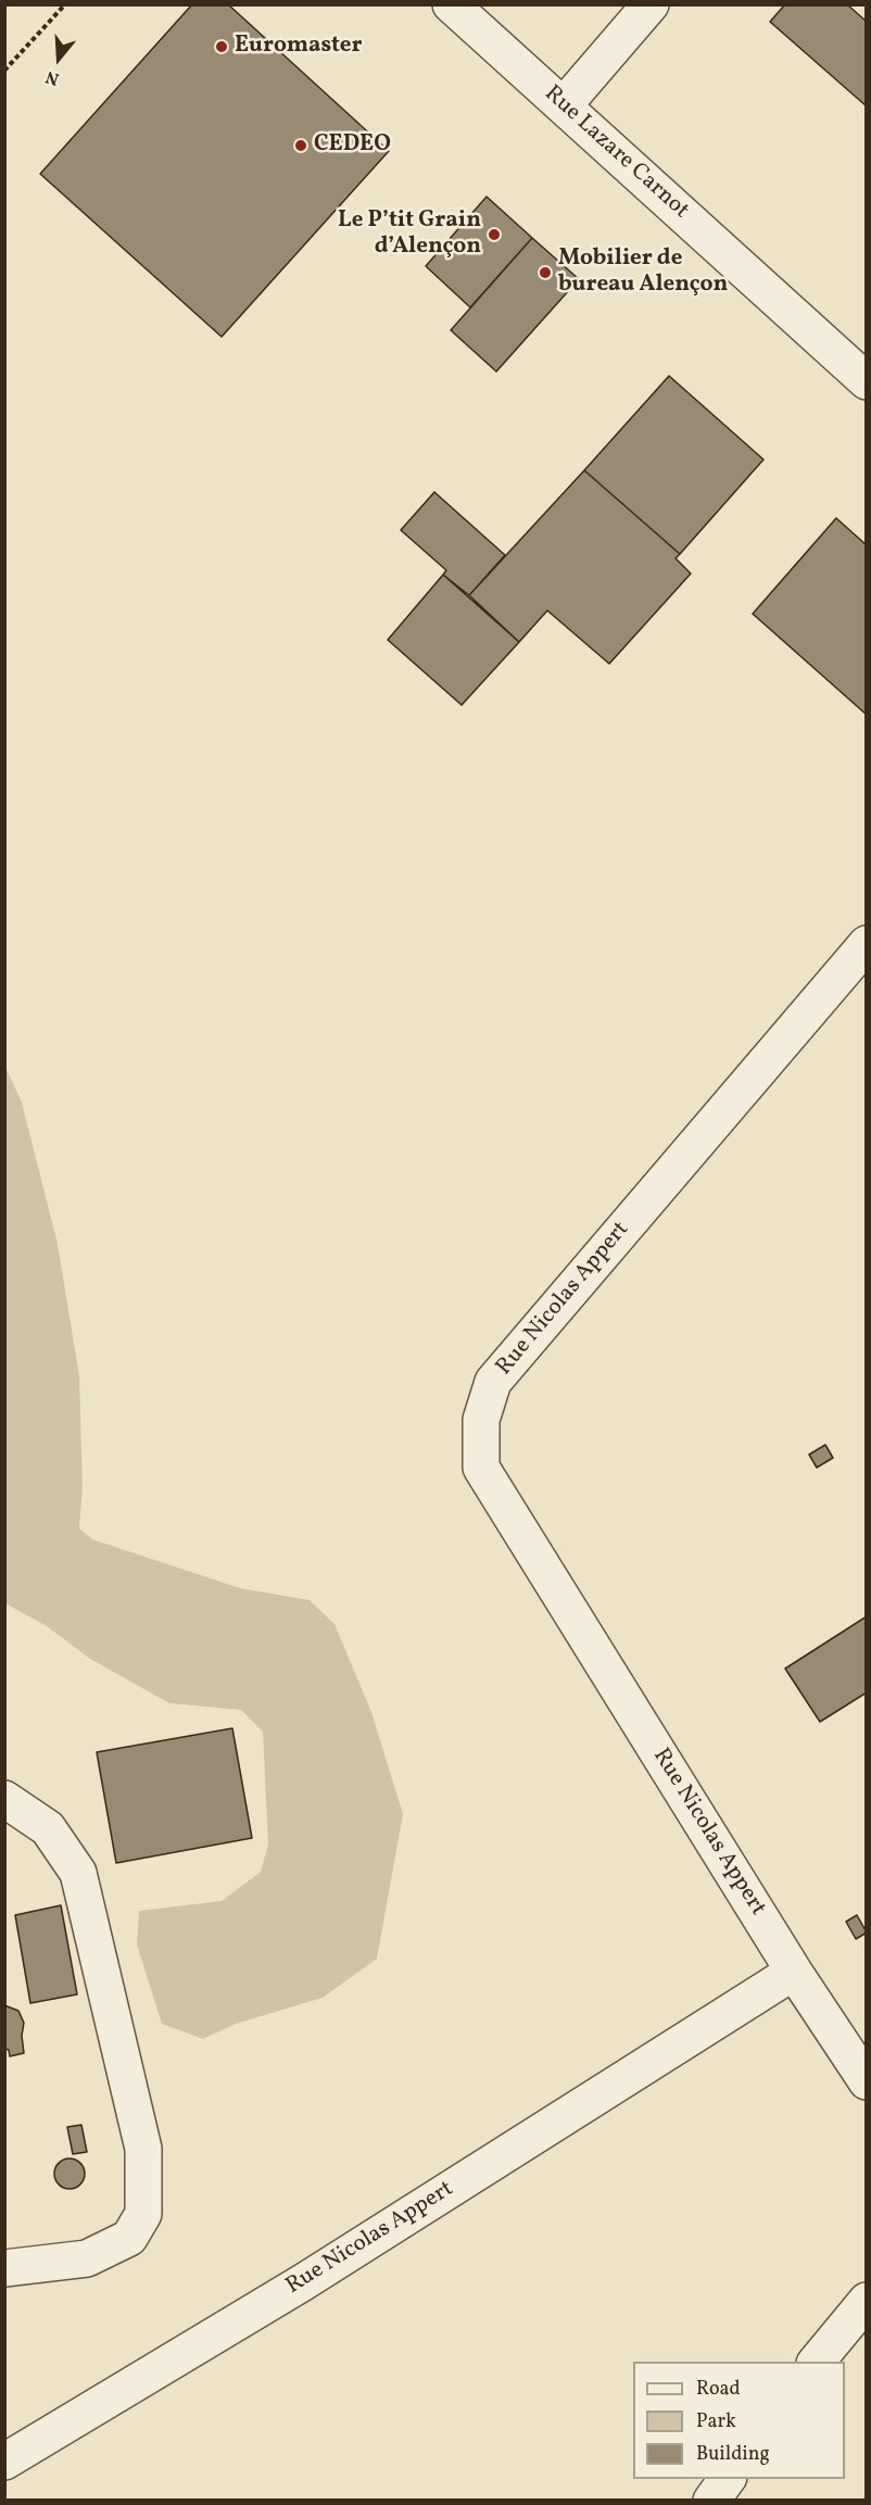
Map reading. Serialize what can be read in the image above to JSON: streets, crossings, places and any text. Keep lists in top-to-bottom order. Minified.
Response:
{"streets":{"street":["Rue Lazare Carnot","Rue Nicolas Appert"]},"places":["Euromaster","CEDEO","Le P’tit Grain d’Alençon","Mobilier de bureau Alençon"],"legend":["Road","Park","Building"],"north":"bottom"}
